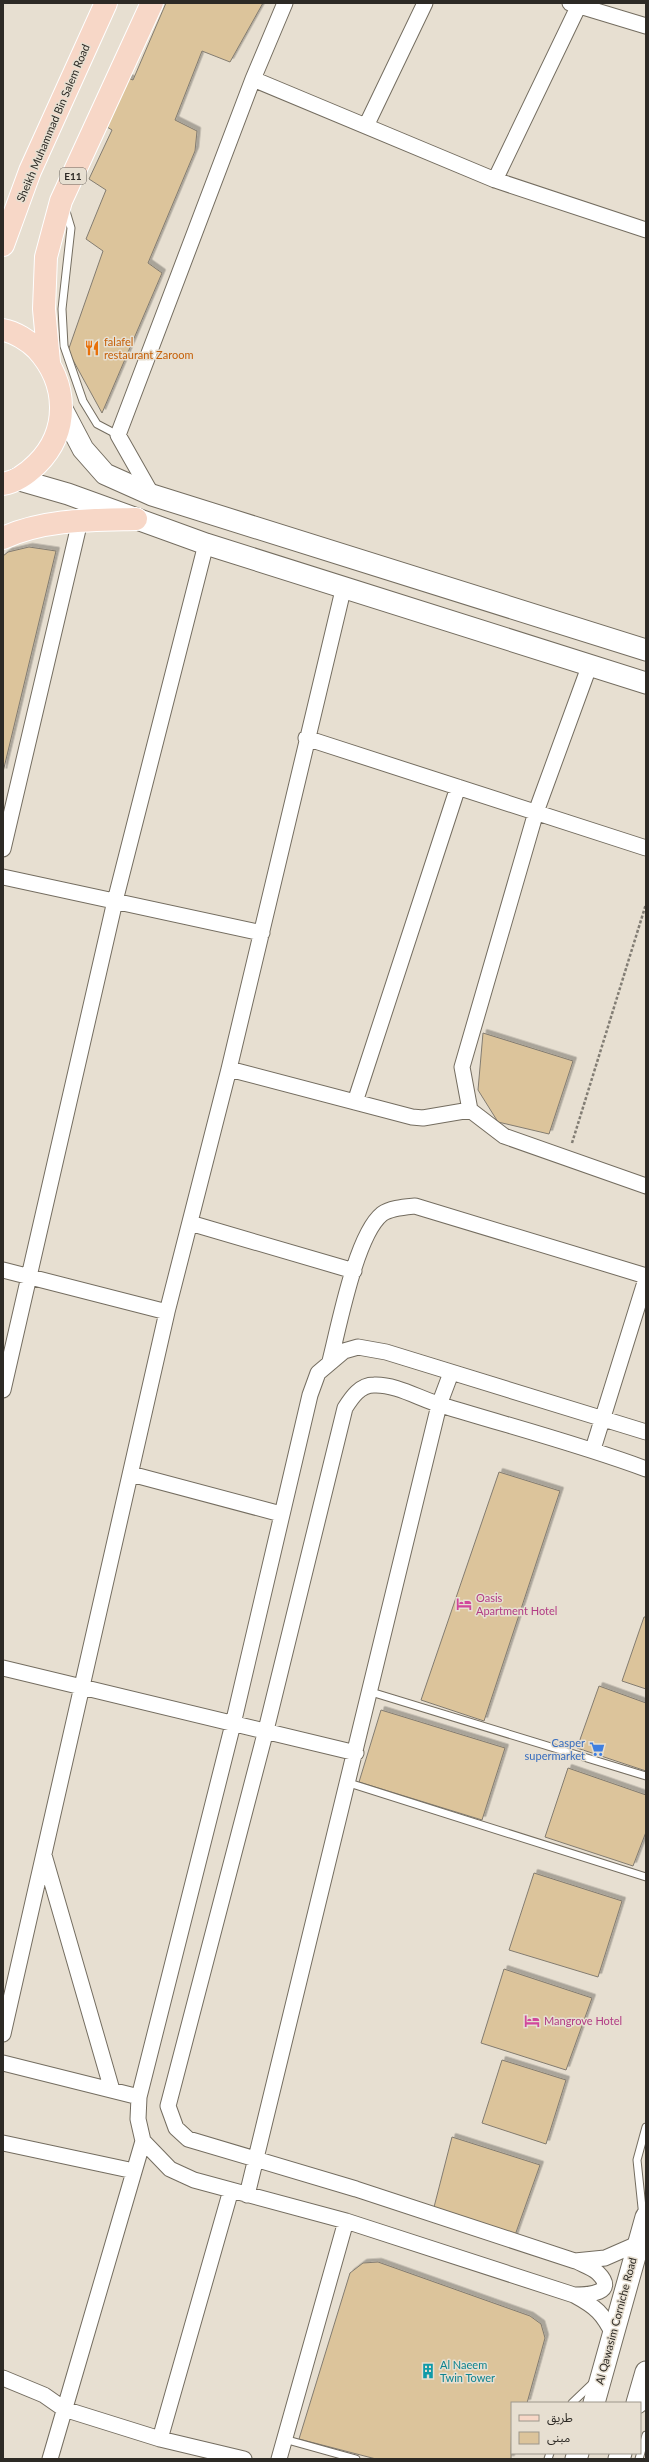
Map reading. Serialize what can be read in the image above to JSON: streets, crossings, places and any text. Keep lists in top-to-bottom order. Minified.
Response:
{"streets":{"main road":["Sheikh Muhammad Bin Salem Road","E11"],"street":["Al Qawasim Corniche Road"]},"places":{"restaurant":["falafel restaurant Zaroom"],"hotel":["Oasis Apartment Hotel","Mangrove Hotel"],"supermarket":["Casper supermarket"],"building":["Al Naeem Twin Tower"]},"legend":["طريق","مبنى"]}
